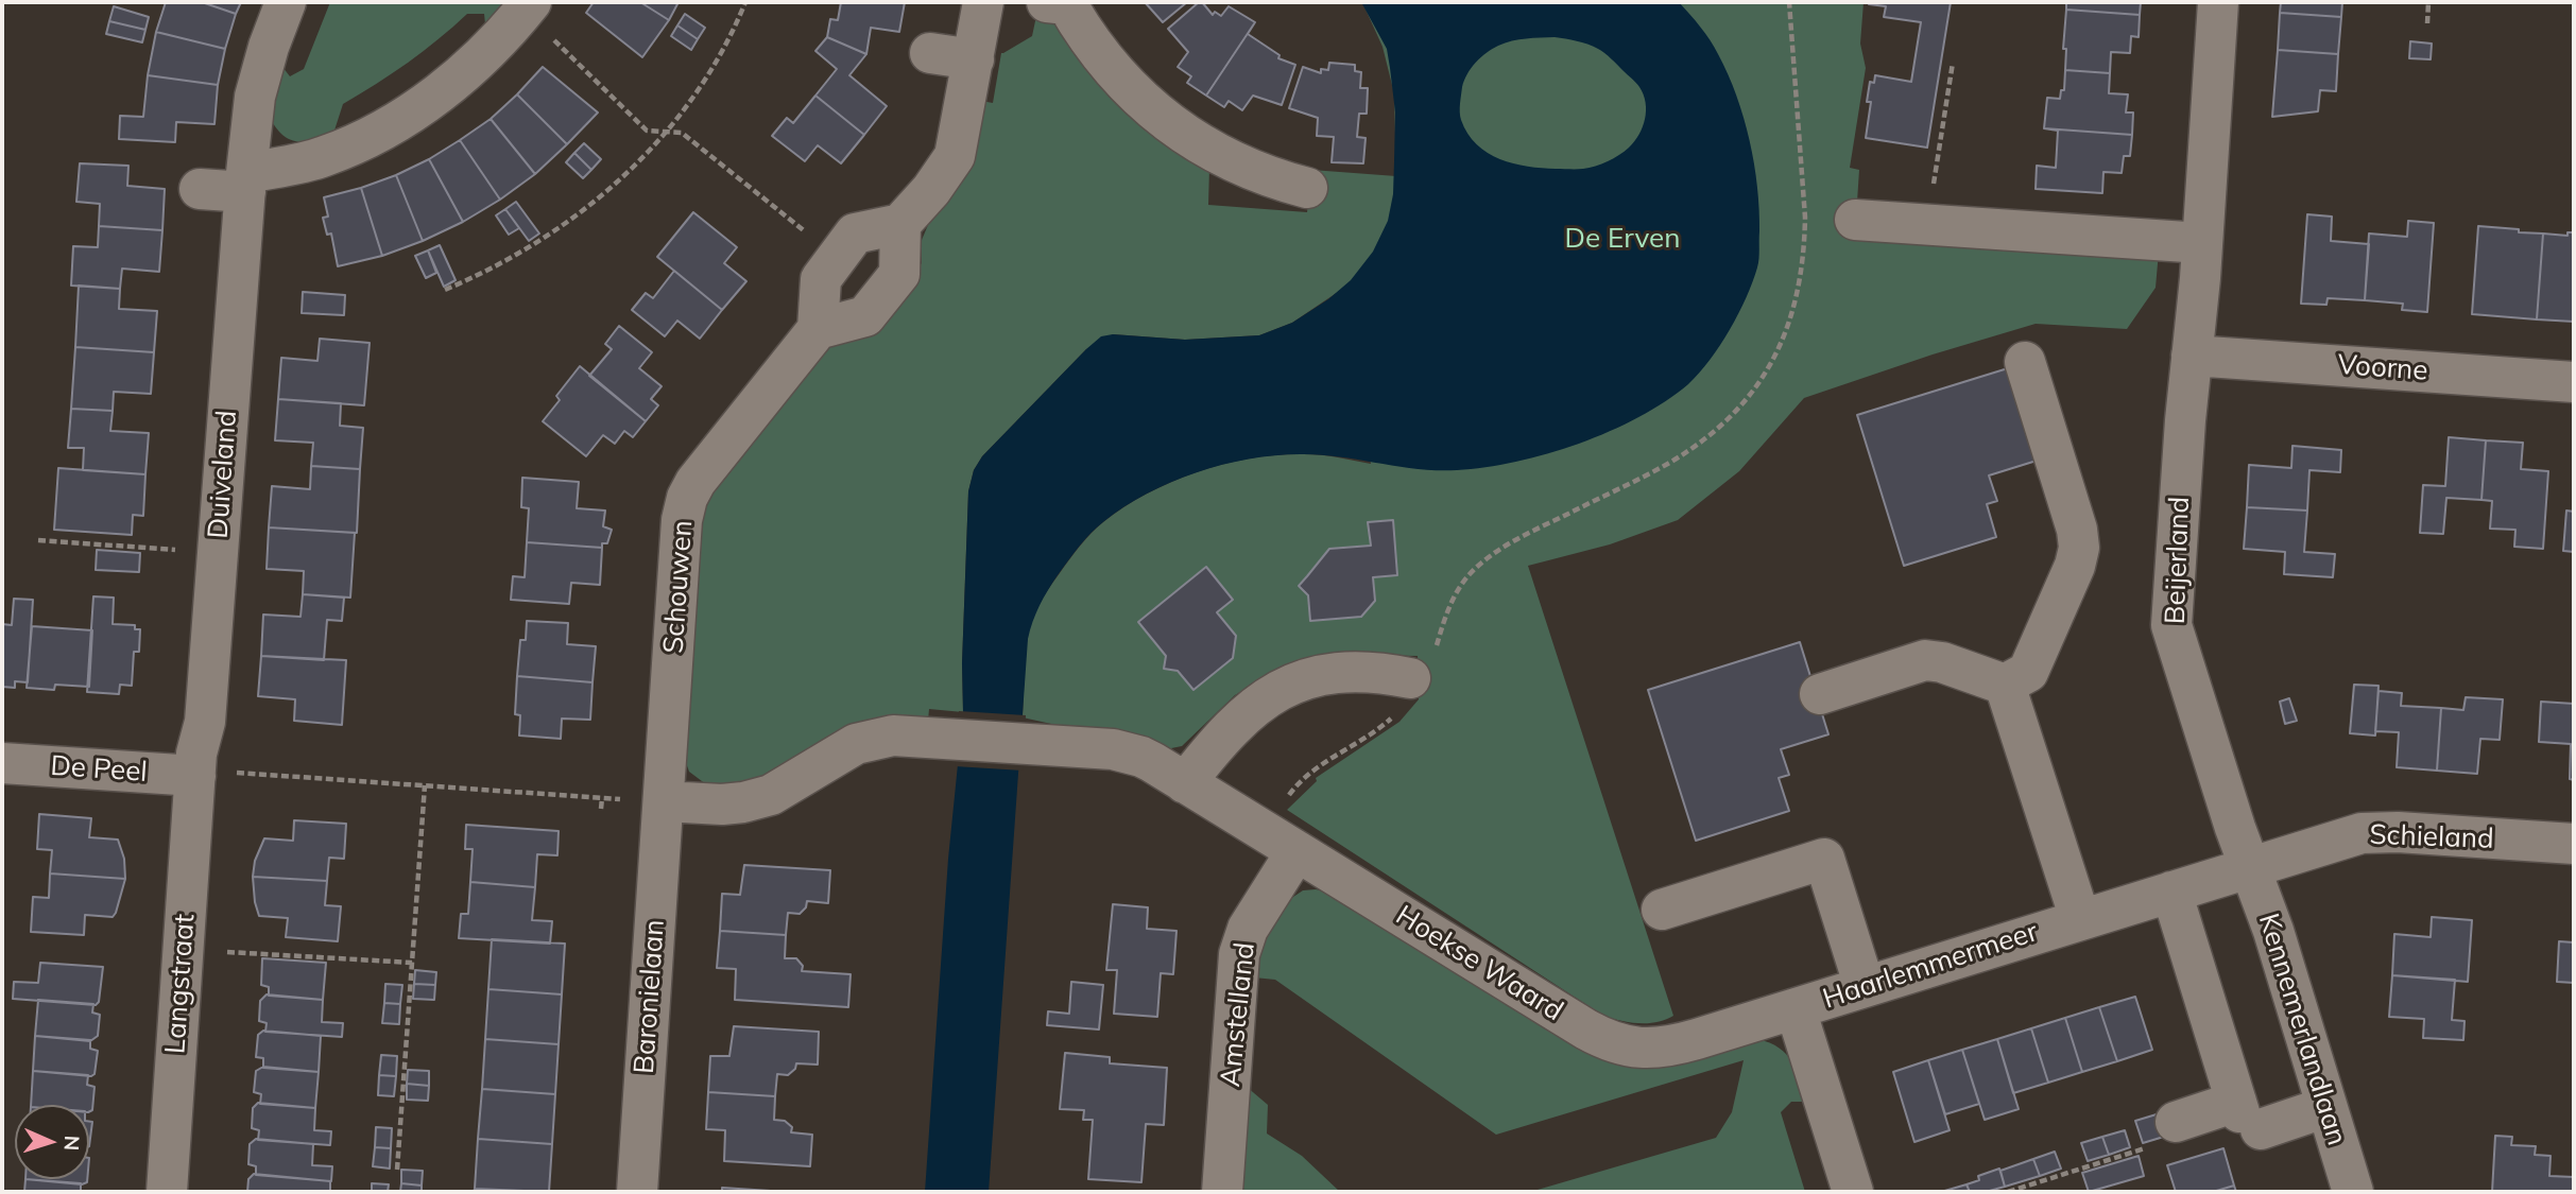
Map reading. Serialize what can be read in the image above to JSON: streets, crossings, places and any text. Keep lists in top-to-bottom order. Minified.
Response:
{"streets":{"street":["Voorne","Duiveland","Beijerland","Schouwen","De Peel","Schieland","Hoekse Waard","Haarlemmermeer","Langstraat","Baronielaan","Amstelland","Kennemerlandlaan"]},"crossings":[["Voorne","Beijerland"],["Duiveland","De Peel"],["Duiveland","Langstraat"],["Beijerland","Schieland"],["Beijerland","Haarlemmermeer"],["Beijerland","Kennemerlandlaan"],["Schouwen","Hoekse Waard"],["Schouwen","Baronielaan"],["De Peel","Langstraat"],["Schieland","Haarlemmermeer"],["Schieland","Kennemerlandlaan"],["Hoekse Waard","Haarlemmermeer"],["Hoekse Waard","Baronielaan"],["Hoekse Waard","Amstelland"],["Haarlemmermeer","Kennemerlandlaan"]],"parks":["De Erven"],"north":"right"}
